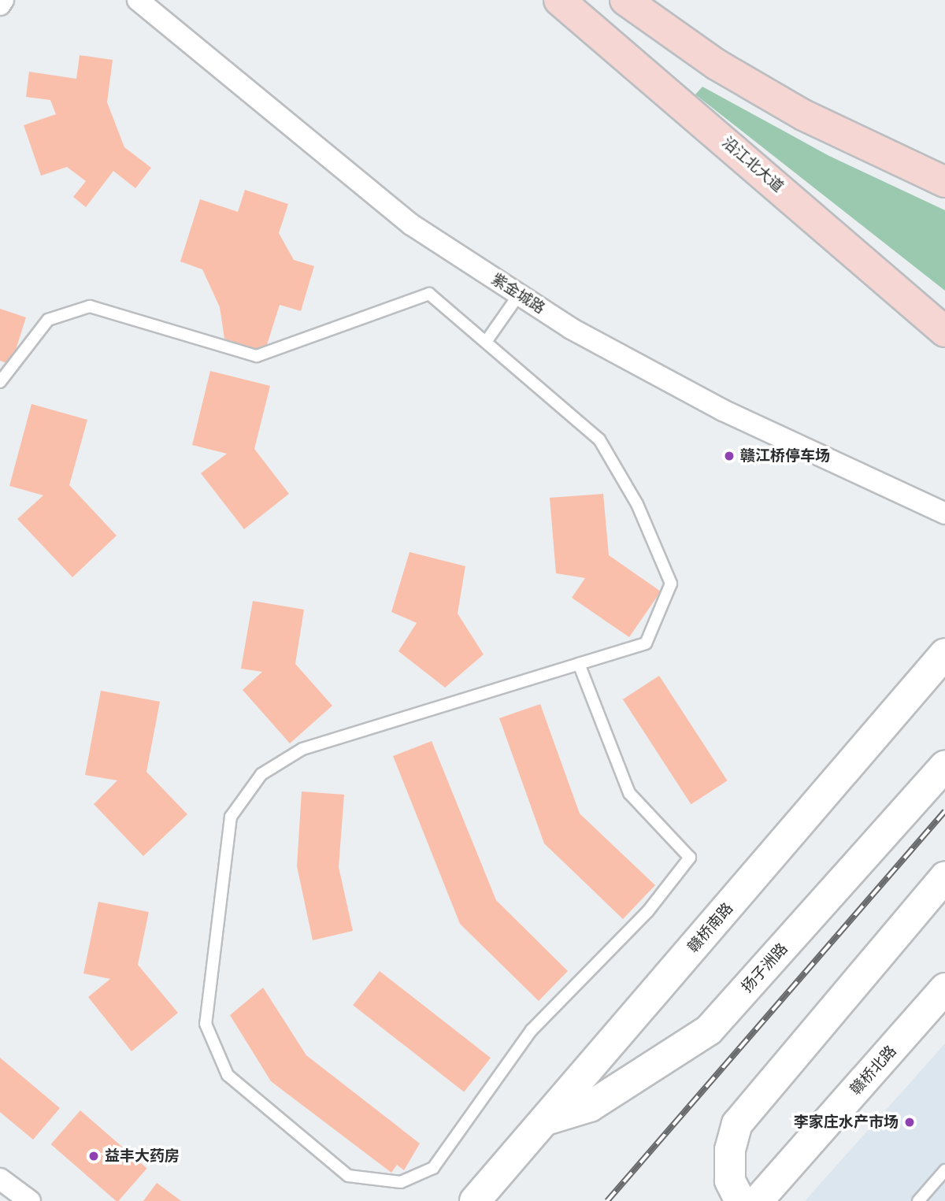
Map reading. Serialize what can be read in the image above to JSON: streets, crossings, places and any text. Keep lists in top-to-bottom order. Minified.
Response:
{"streets":{"main road":["沿江北大道","赣桥南路","扬子洲路","赣桥北路"],"street":["紫金城路"]},"crossings":[["赣桥南路","扬子洲路"]],"places":["赣江桥停车场","李家庄水产市场","益丰大药房"]}
